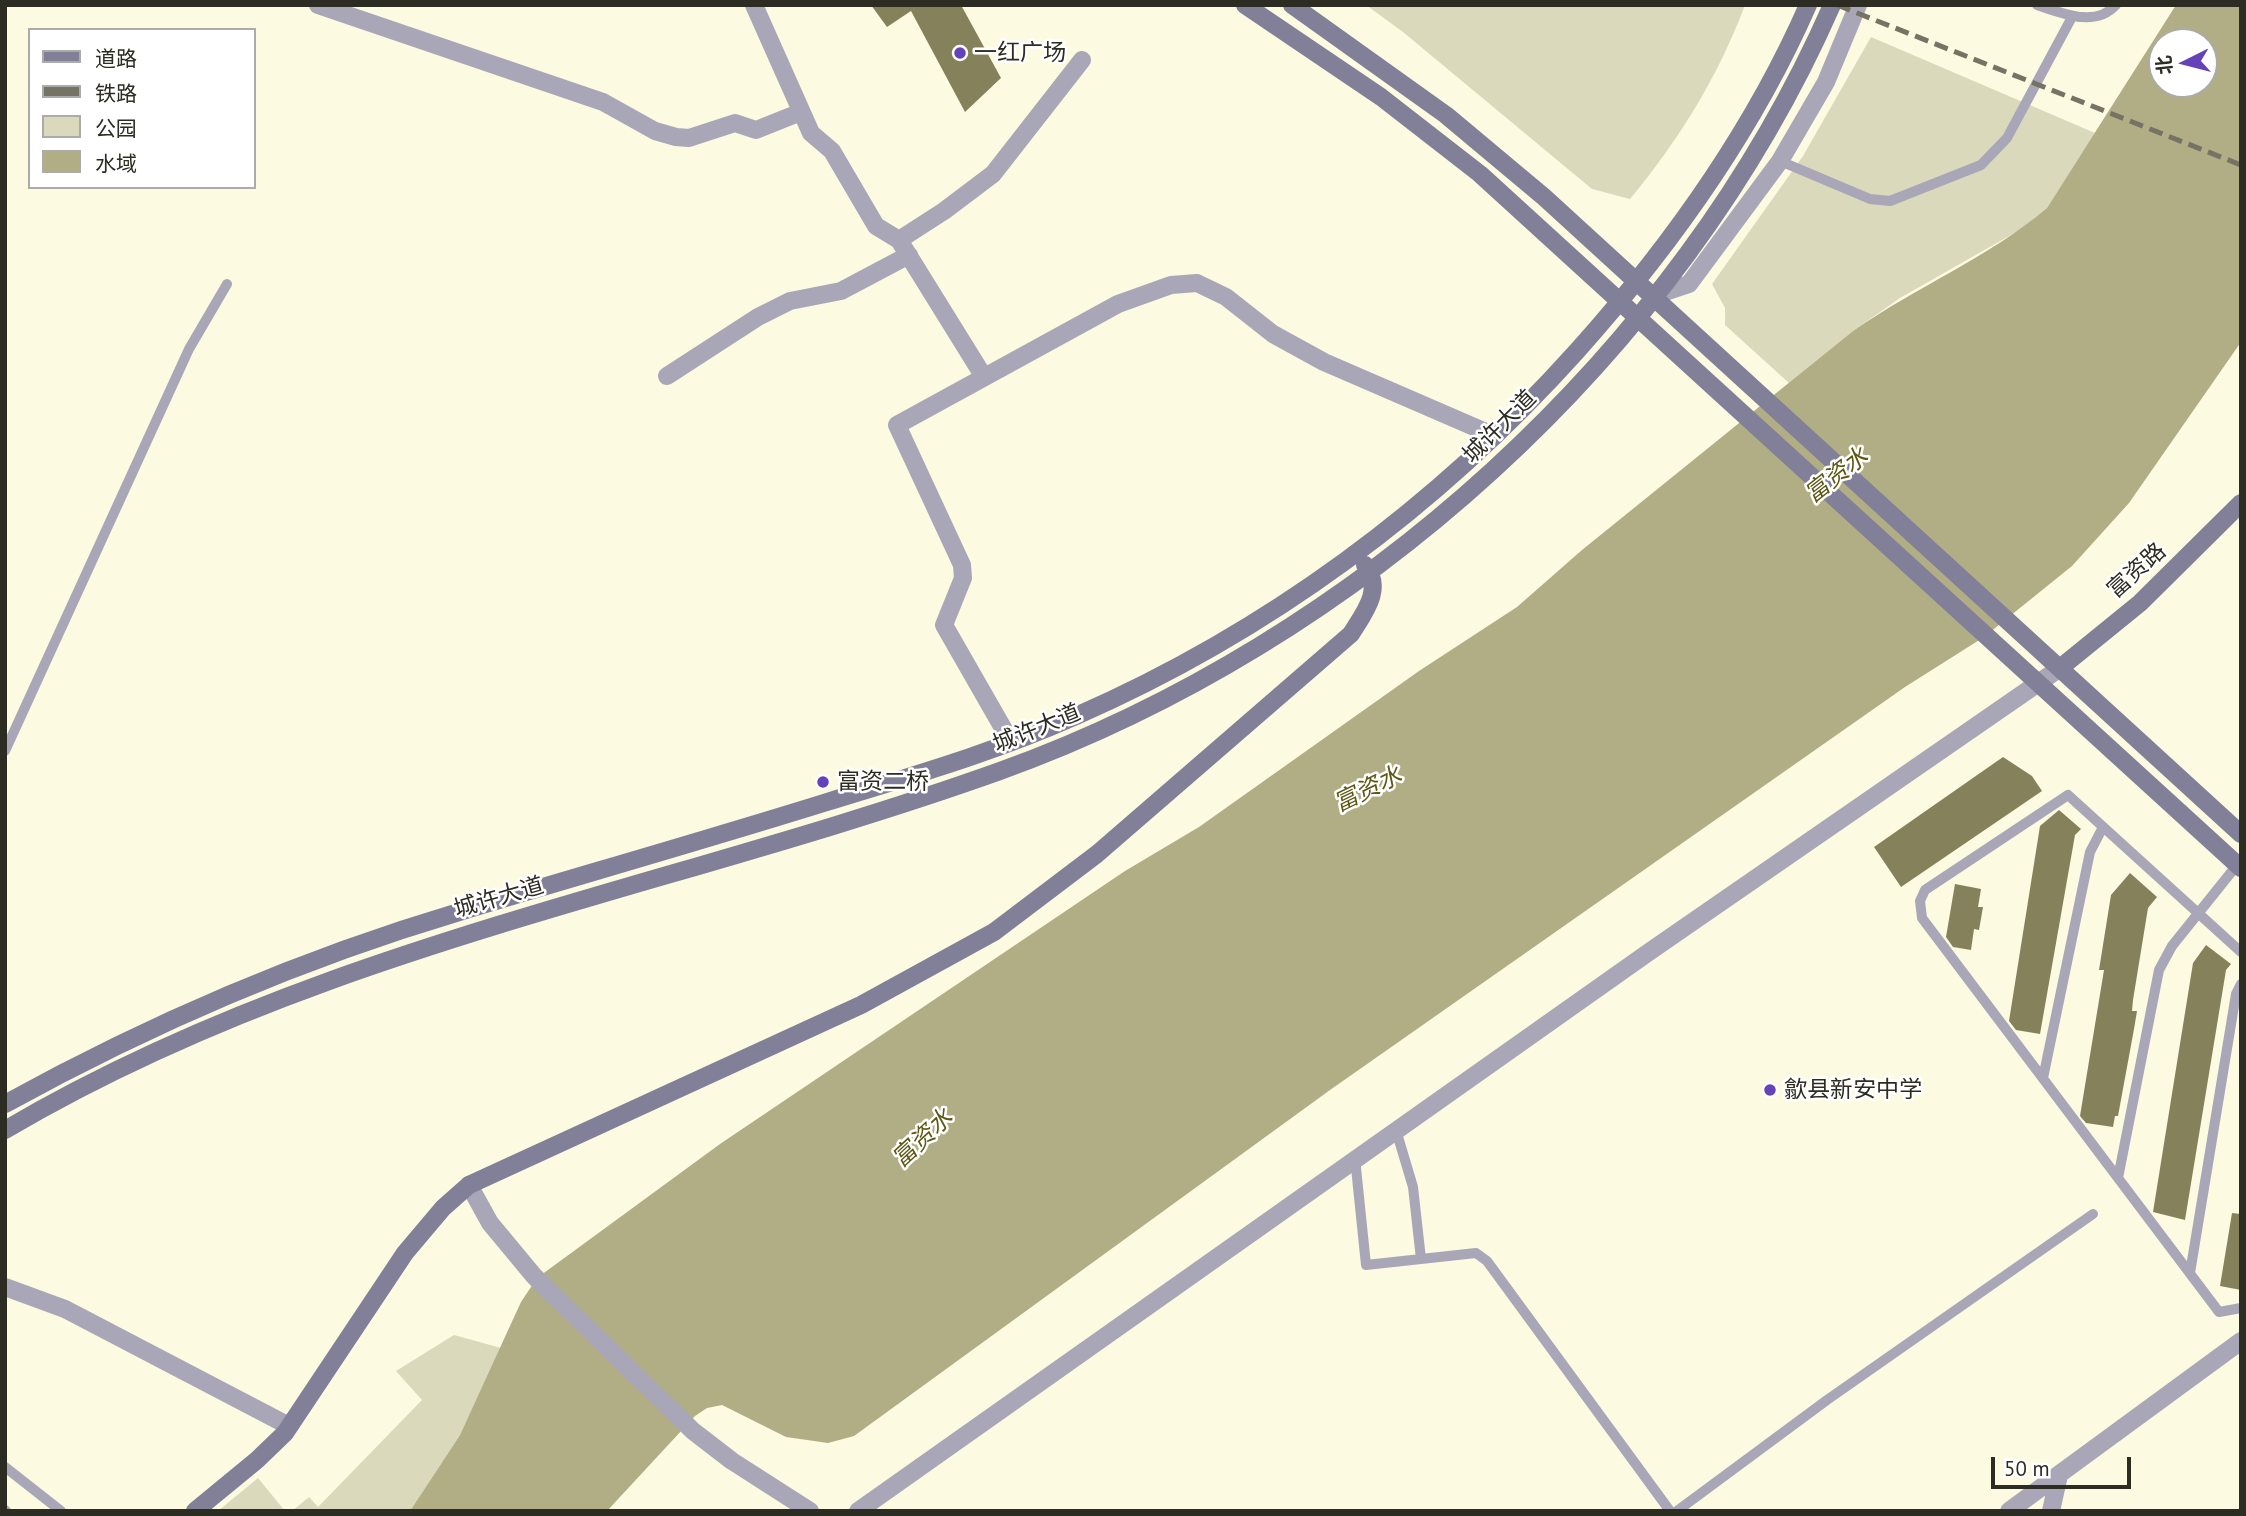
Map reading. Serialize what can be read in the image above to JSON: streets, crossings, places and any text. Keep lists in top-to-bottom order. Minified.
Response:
{"streets":{"main road":["城许大道","富资路"]},"water":["富资水"],"places":["一红广场","富资二桥","歙县新安中学"],"legend":["道路","铁路","公园","水域"],"scale_bar":"50 m","north":"left"}
